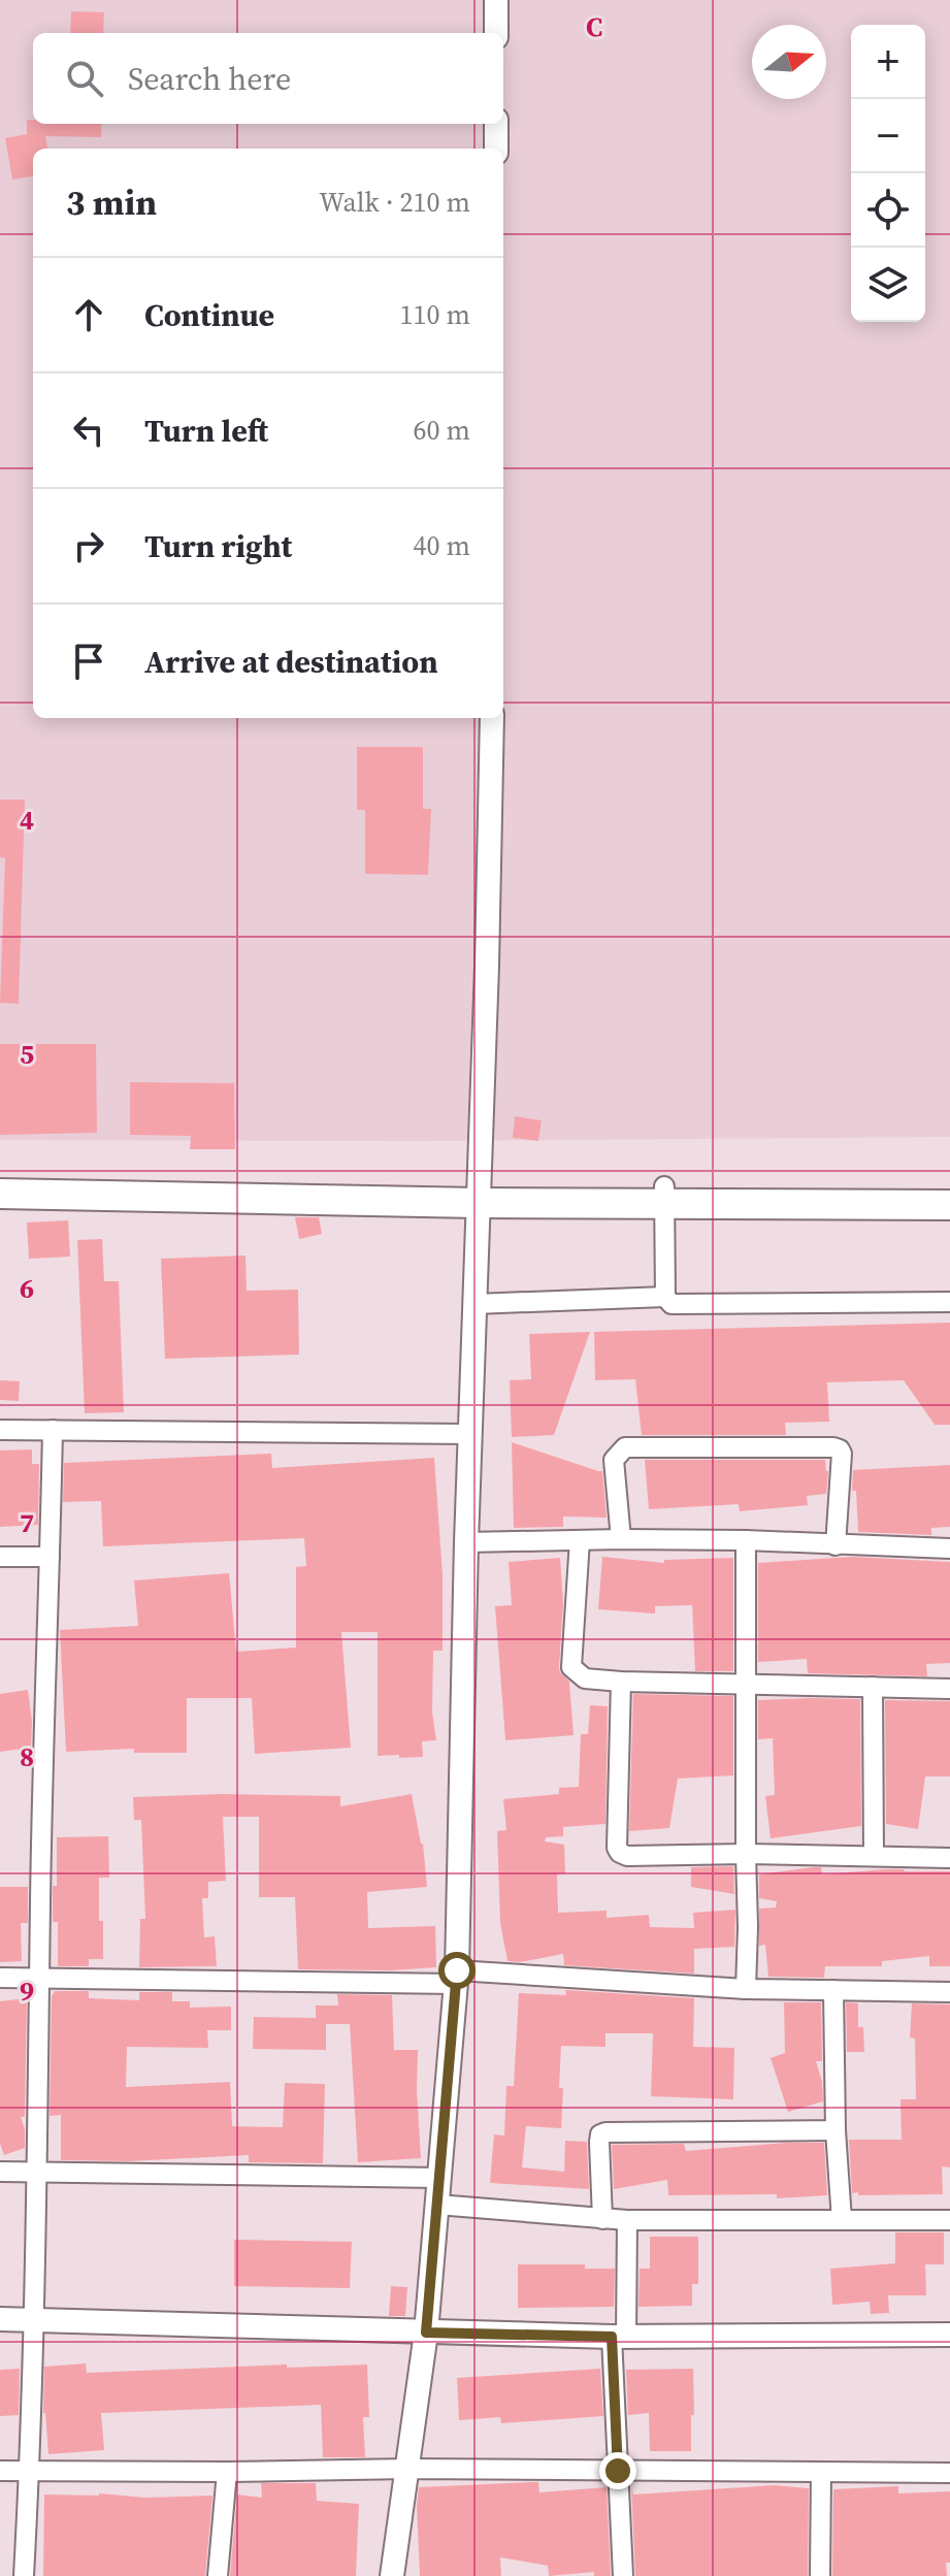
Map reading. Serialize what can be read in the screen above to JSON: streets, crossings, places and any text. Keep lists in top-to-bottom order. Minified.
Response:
{"north":"right","page":{"map_buttons":["+","−"],"search":"Search here","heading":["3 min","Walk · 210 m"],"list":[["Continue","110 m"],["Turn left","60 m"],["Turn right","40 m"],"Arrive at destination"]},"grid":{"columns":["C"],"rows":["4","5","6","7","8","9"]}}
